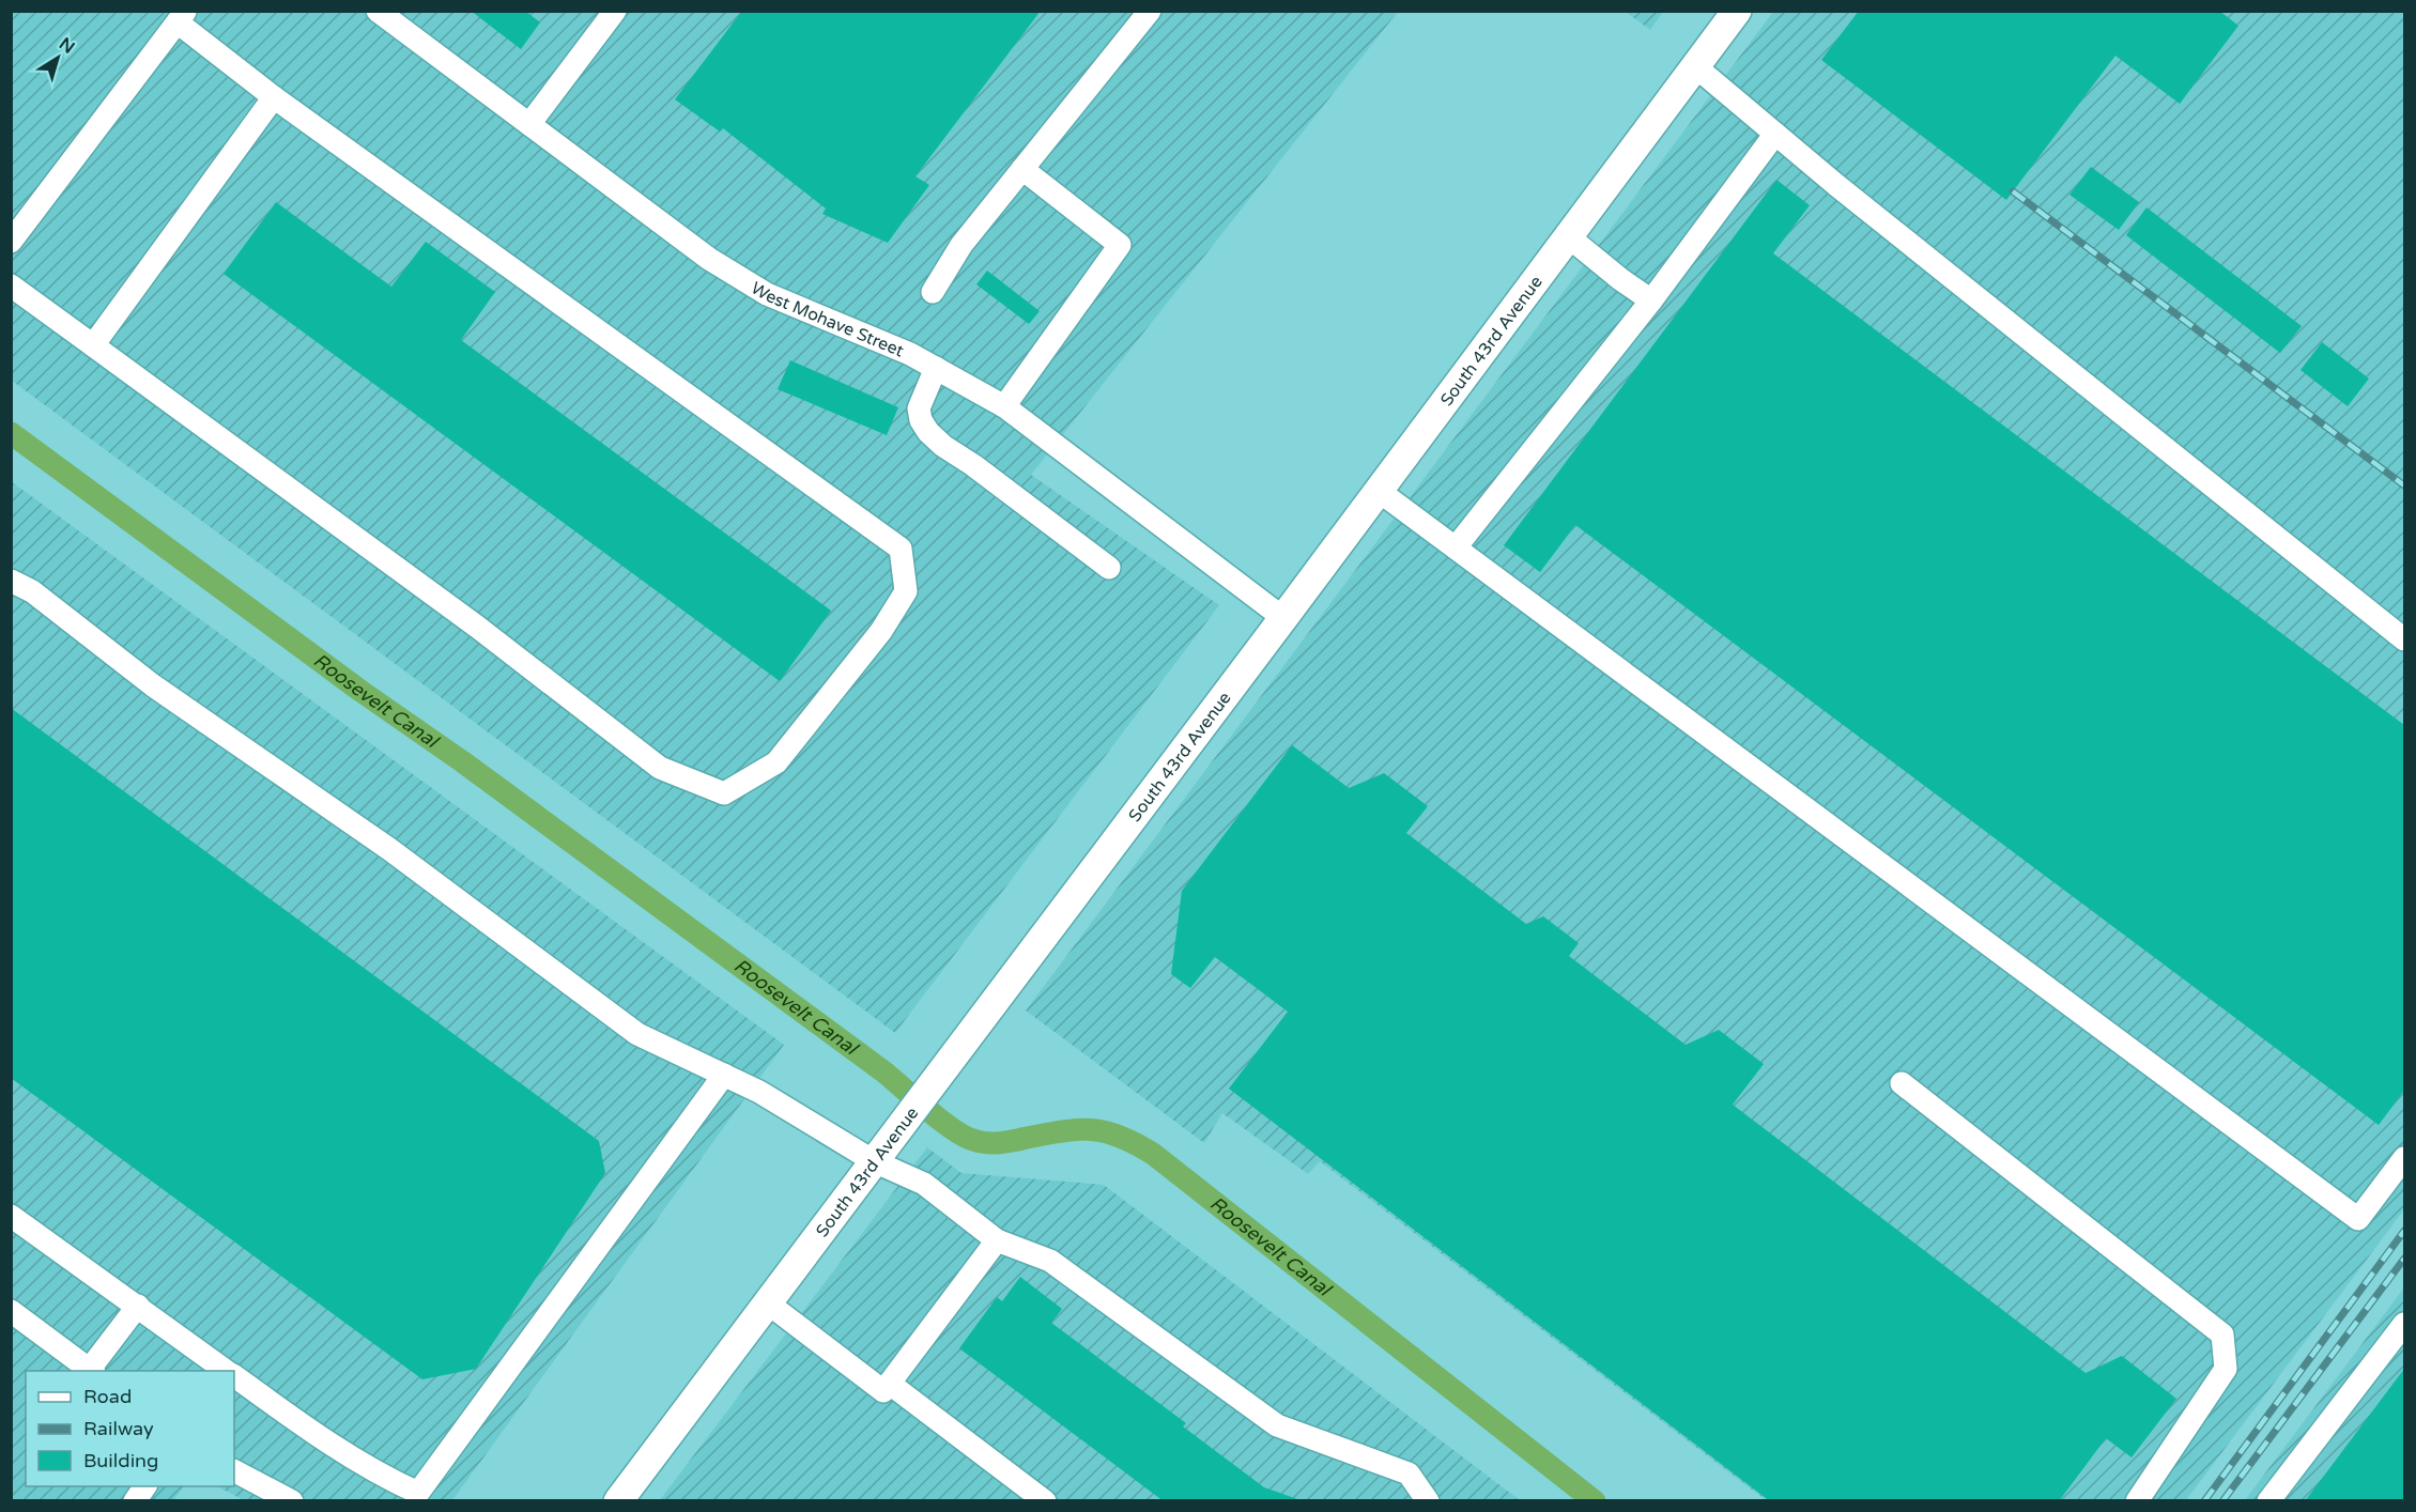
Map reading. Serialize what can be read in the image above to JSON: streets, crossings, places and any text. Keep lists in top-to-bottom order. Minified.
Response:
{"streets":{"main road":["South 43rd Avenue"],"street":["West Mohave Street"]},"crossings":[["West Mohave Street","South 43rd Avenue"]],"water":["Roosevelt Canal"],"legend":["Road","Railway","Building"],"north":"top right"}
